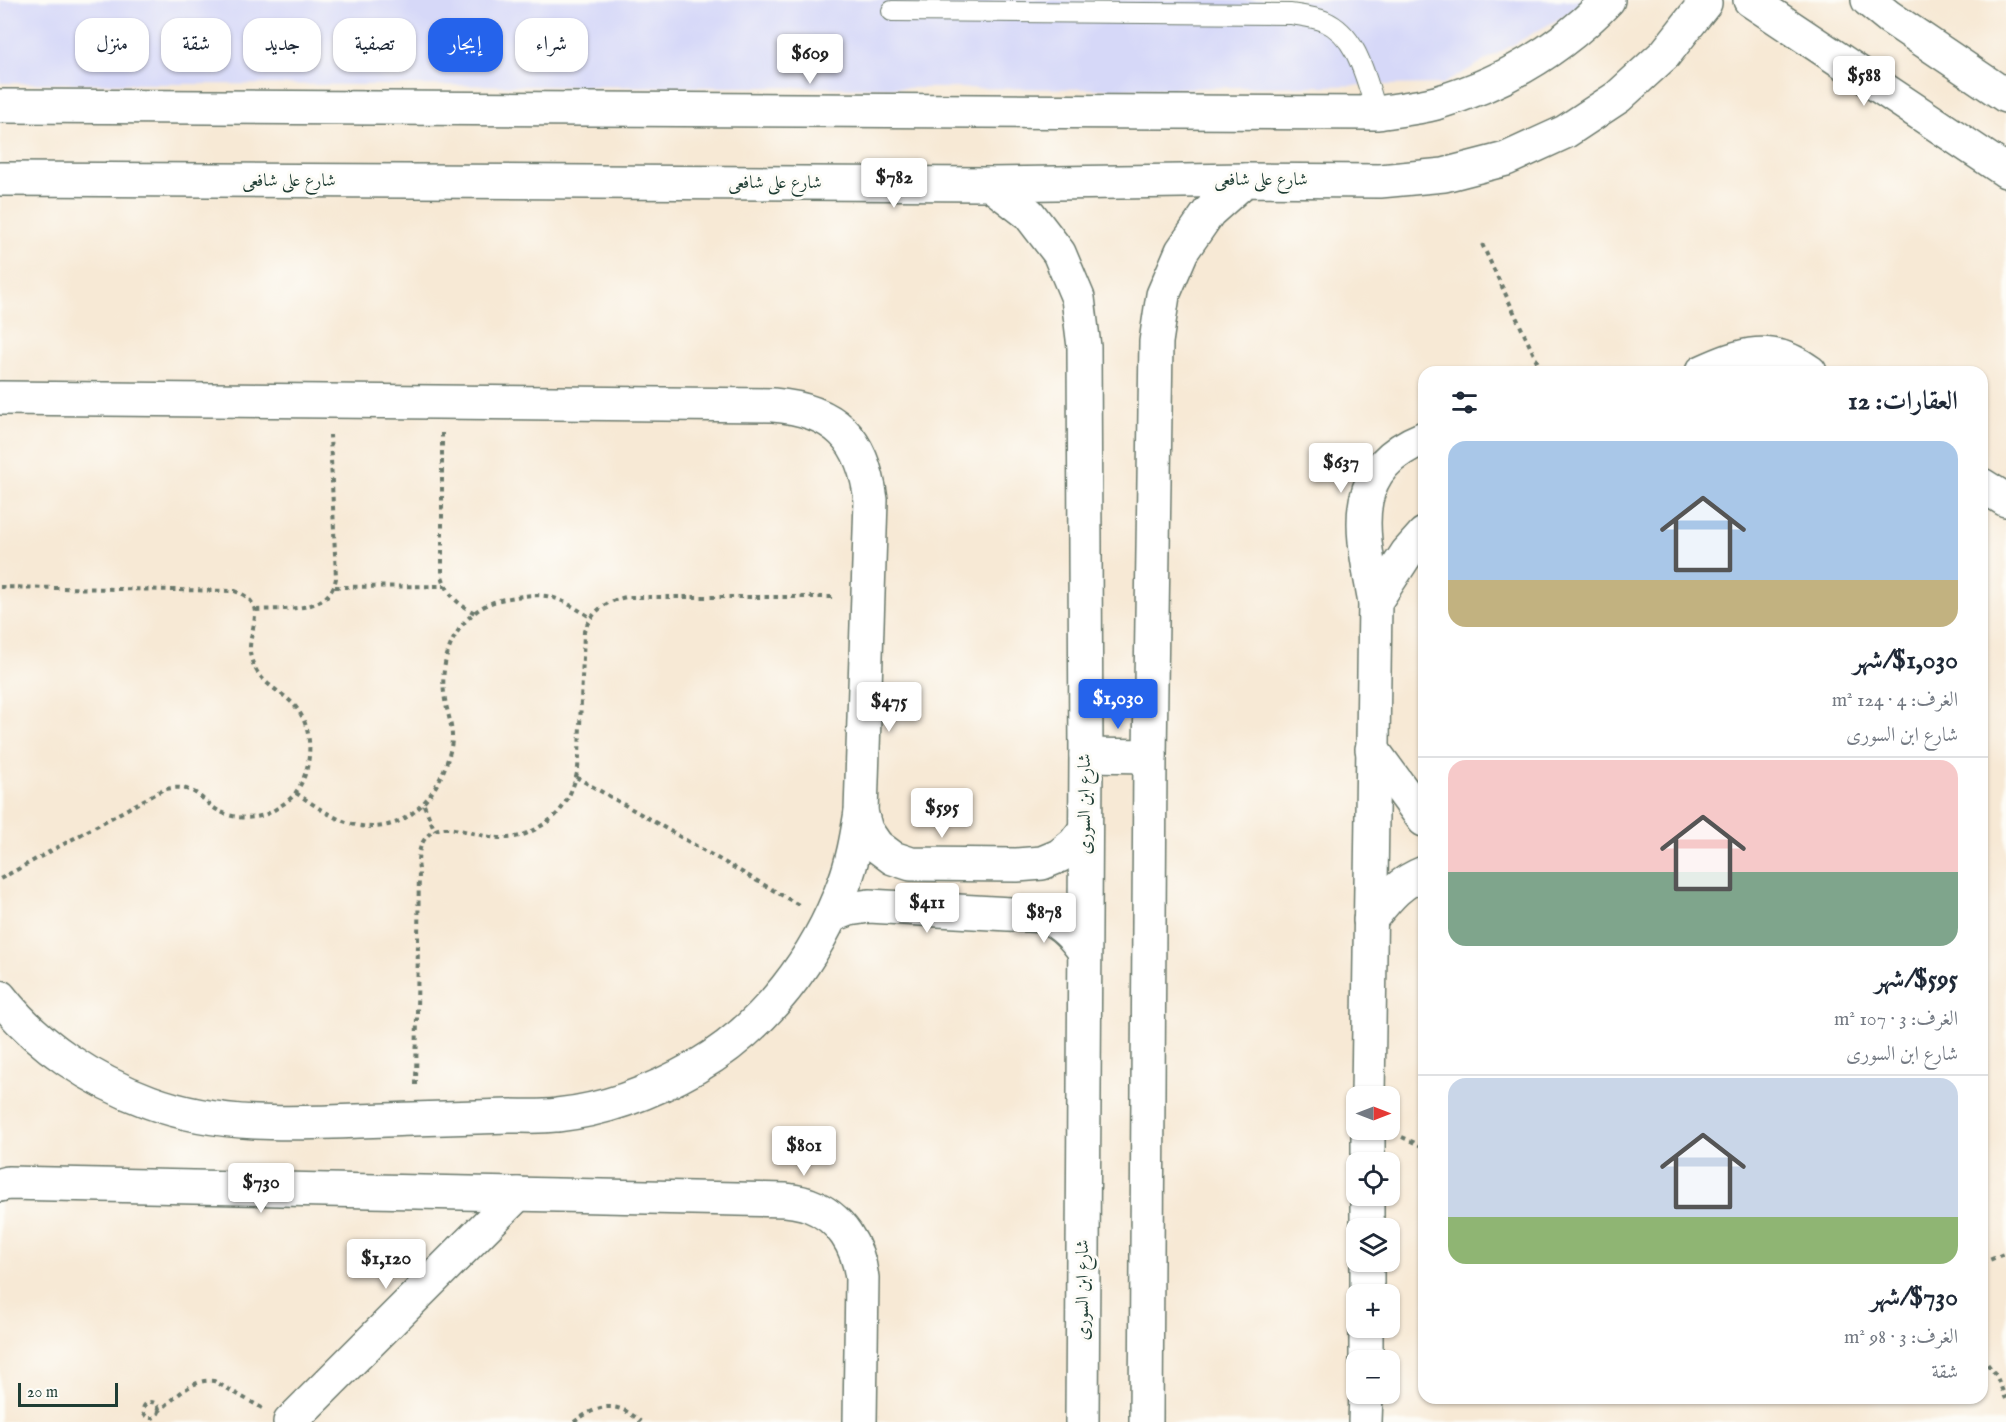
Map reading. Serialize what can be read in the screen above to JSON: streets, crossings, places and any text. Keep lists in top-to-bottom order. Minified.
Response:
{"streets":{"street":["شارع على شافعى","شارع ابن السورى"]},"crossings":[["شارع على شافعى","شارع ابن السورى"]],"scale_bar":"20 m","north":"right","page":{"chip":["شراء","إيجار","تصفية","جديد","شقة","منزل"],"price":["$609","$588","$782","$637","$1,030","$475","$595","$411","$878","$801","$730","$1,120"],"heading":"العقارات: 12","list":[{"name":"$1,030/شهر","note":"الغرف: 4 · 124 m² · شارع ابن السورى"},{"name":"$595/شهر","note":"الغرف: 3 · 107 m² · شارع ابن السورى"},{"name":"$730/شهر","note":"الغرف: 3 · 98 m² · شقة"}],"map_buttons":["+","−"],"scale":"20 m"}}
